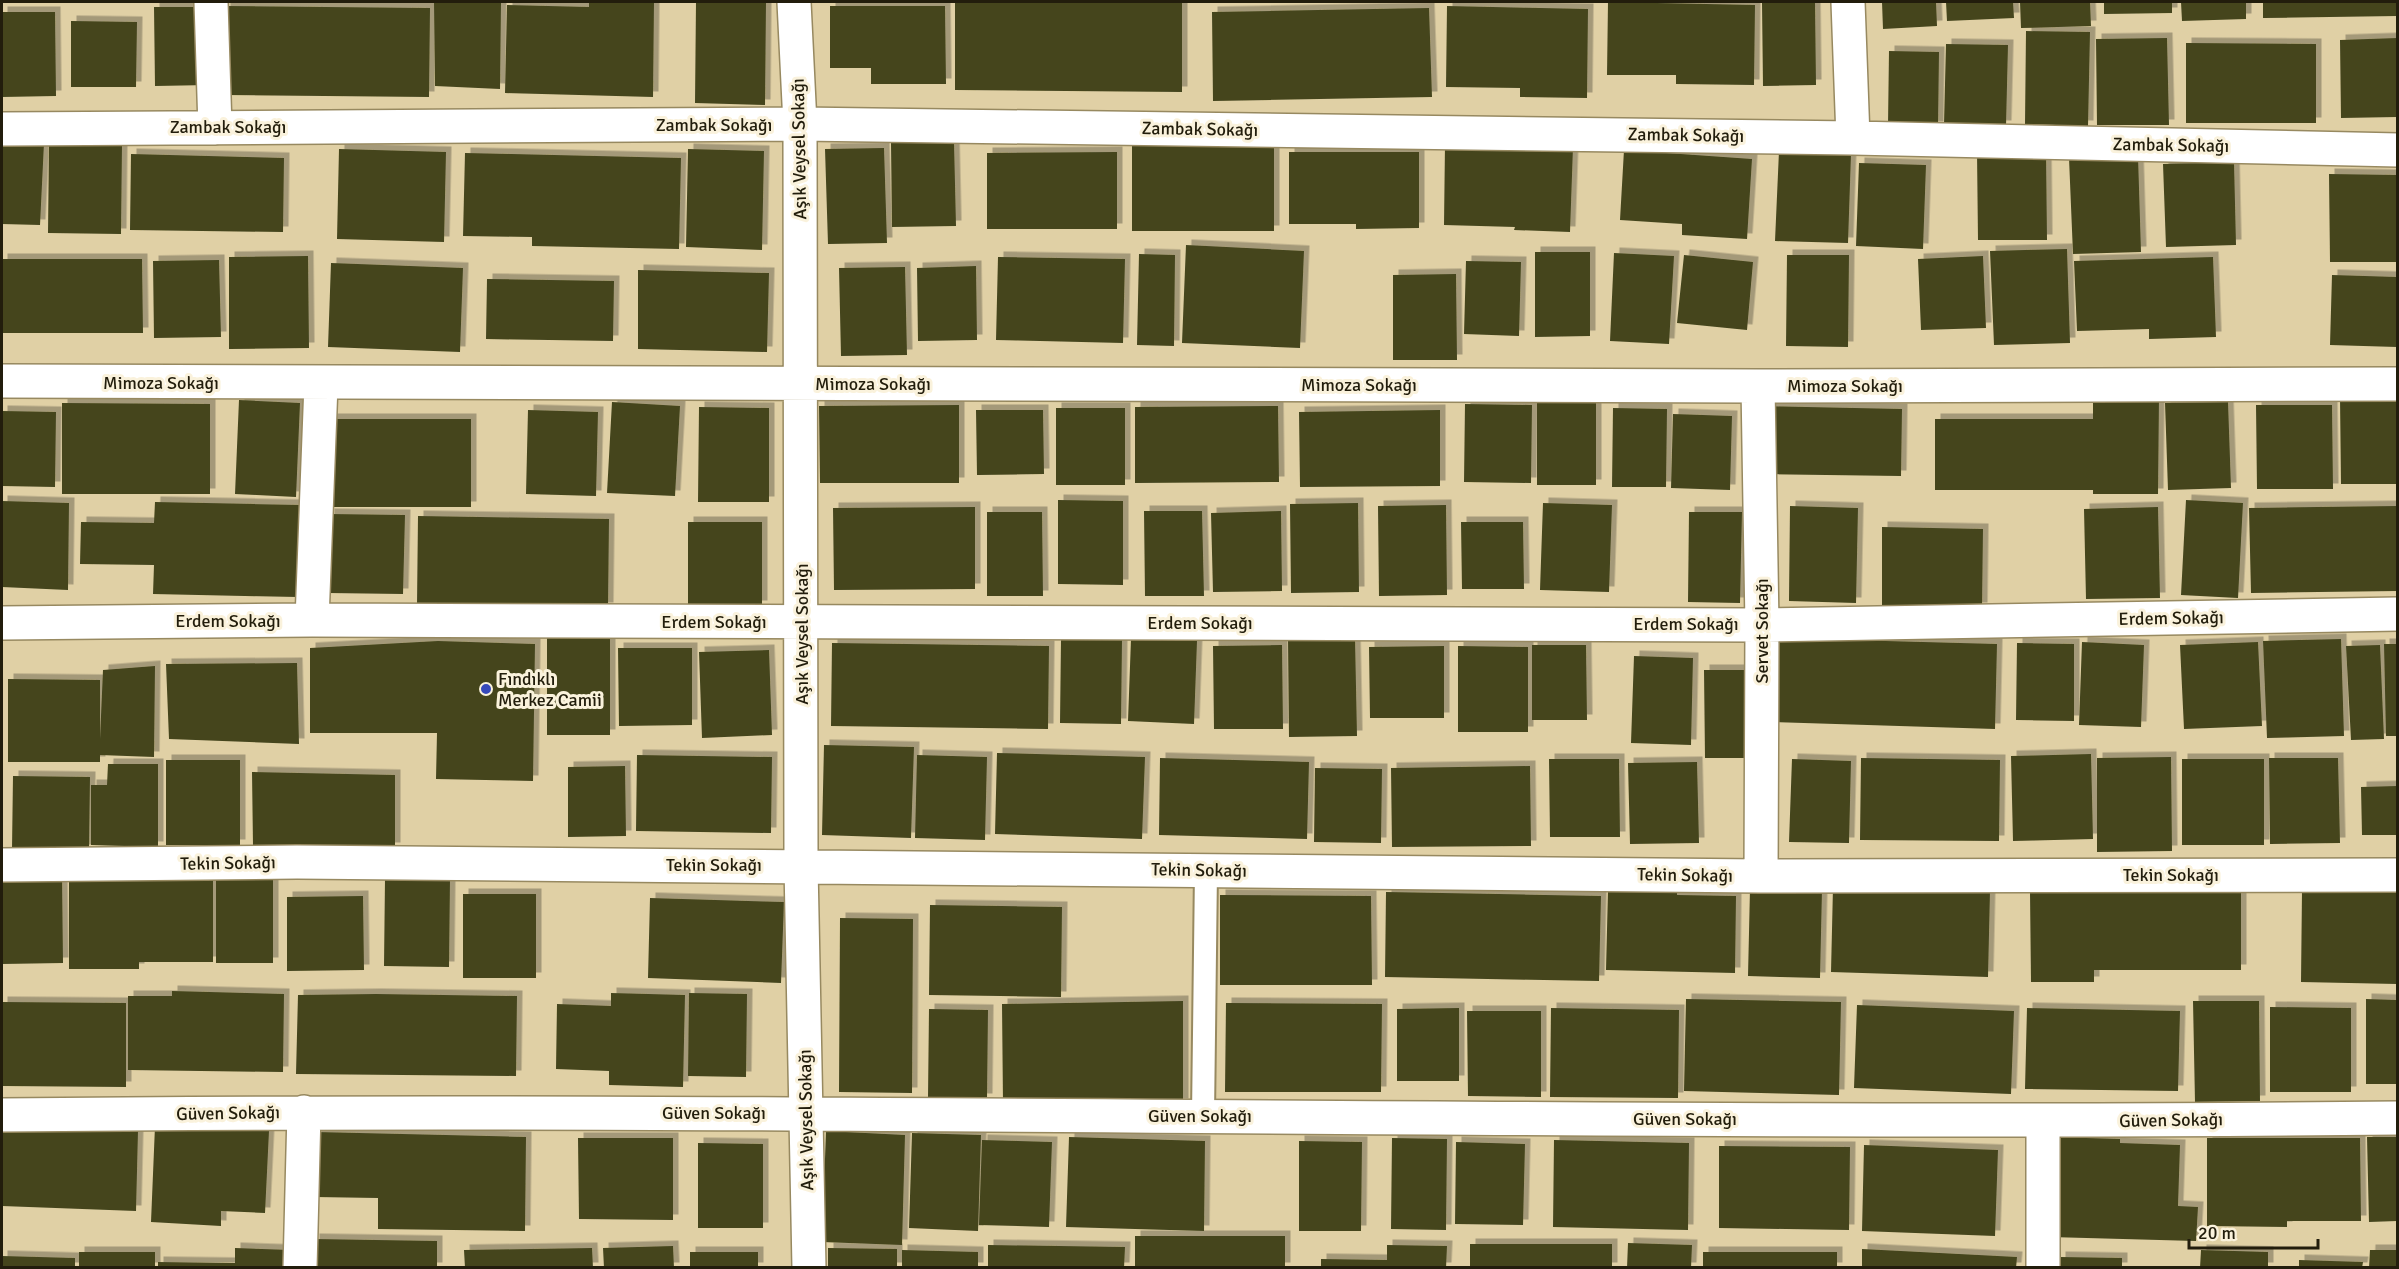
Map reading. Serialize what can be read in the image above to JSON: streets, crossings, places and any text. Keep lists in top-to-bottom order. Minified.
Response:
{"streets":{"street":["Zambak Sokağı","Aşık Veysel Sokağı","Mimoza Sokağı","Erdem Sokağı","Servet Sokağı","Tekin Sokağı","Güven Sokağı"]},"crossings":[["Zambak Sokağı","Aşık Veysel Sokağı"],["Aşık Veysel Sokağı","Mimoza Sokağı"],["Aşık Veysel Sokağı","Erdem Sokağı"],["Aşık Veysel Sokağı","Tekin Sokağı"],["Aşık Veysel Sokağı","Güven Sokağı"],["Mimoza Sokağı","Servet Sokağı"],["Erdem Sokağı","Servet Sokağı"],["Servet Sokağı","Tekin Sokağı"]],"places":["Fındıklı Merkez Camii"],"scale_bar":"20 m"}
